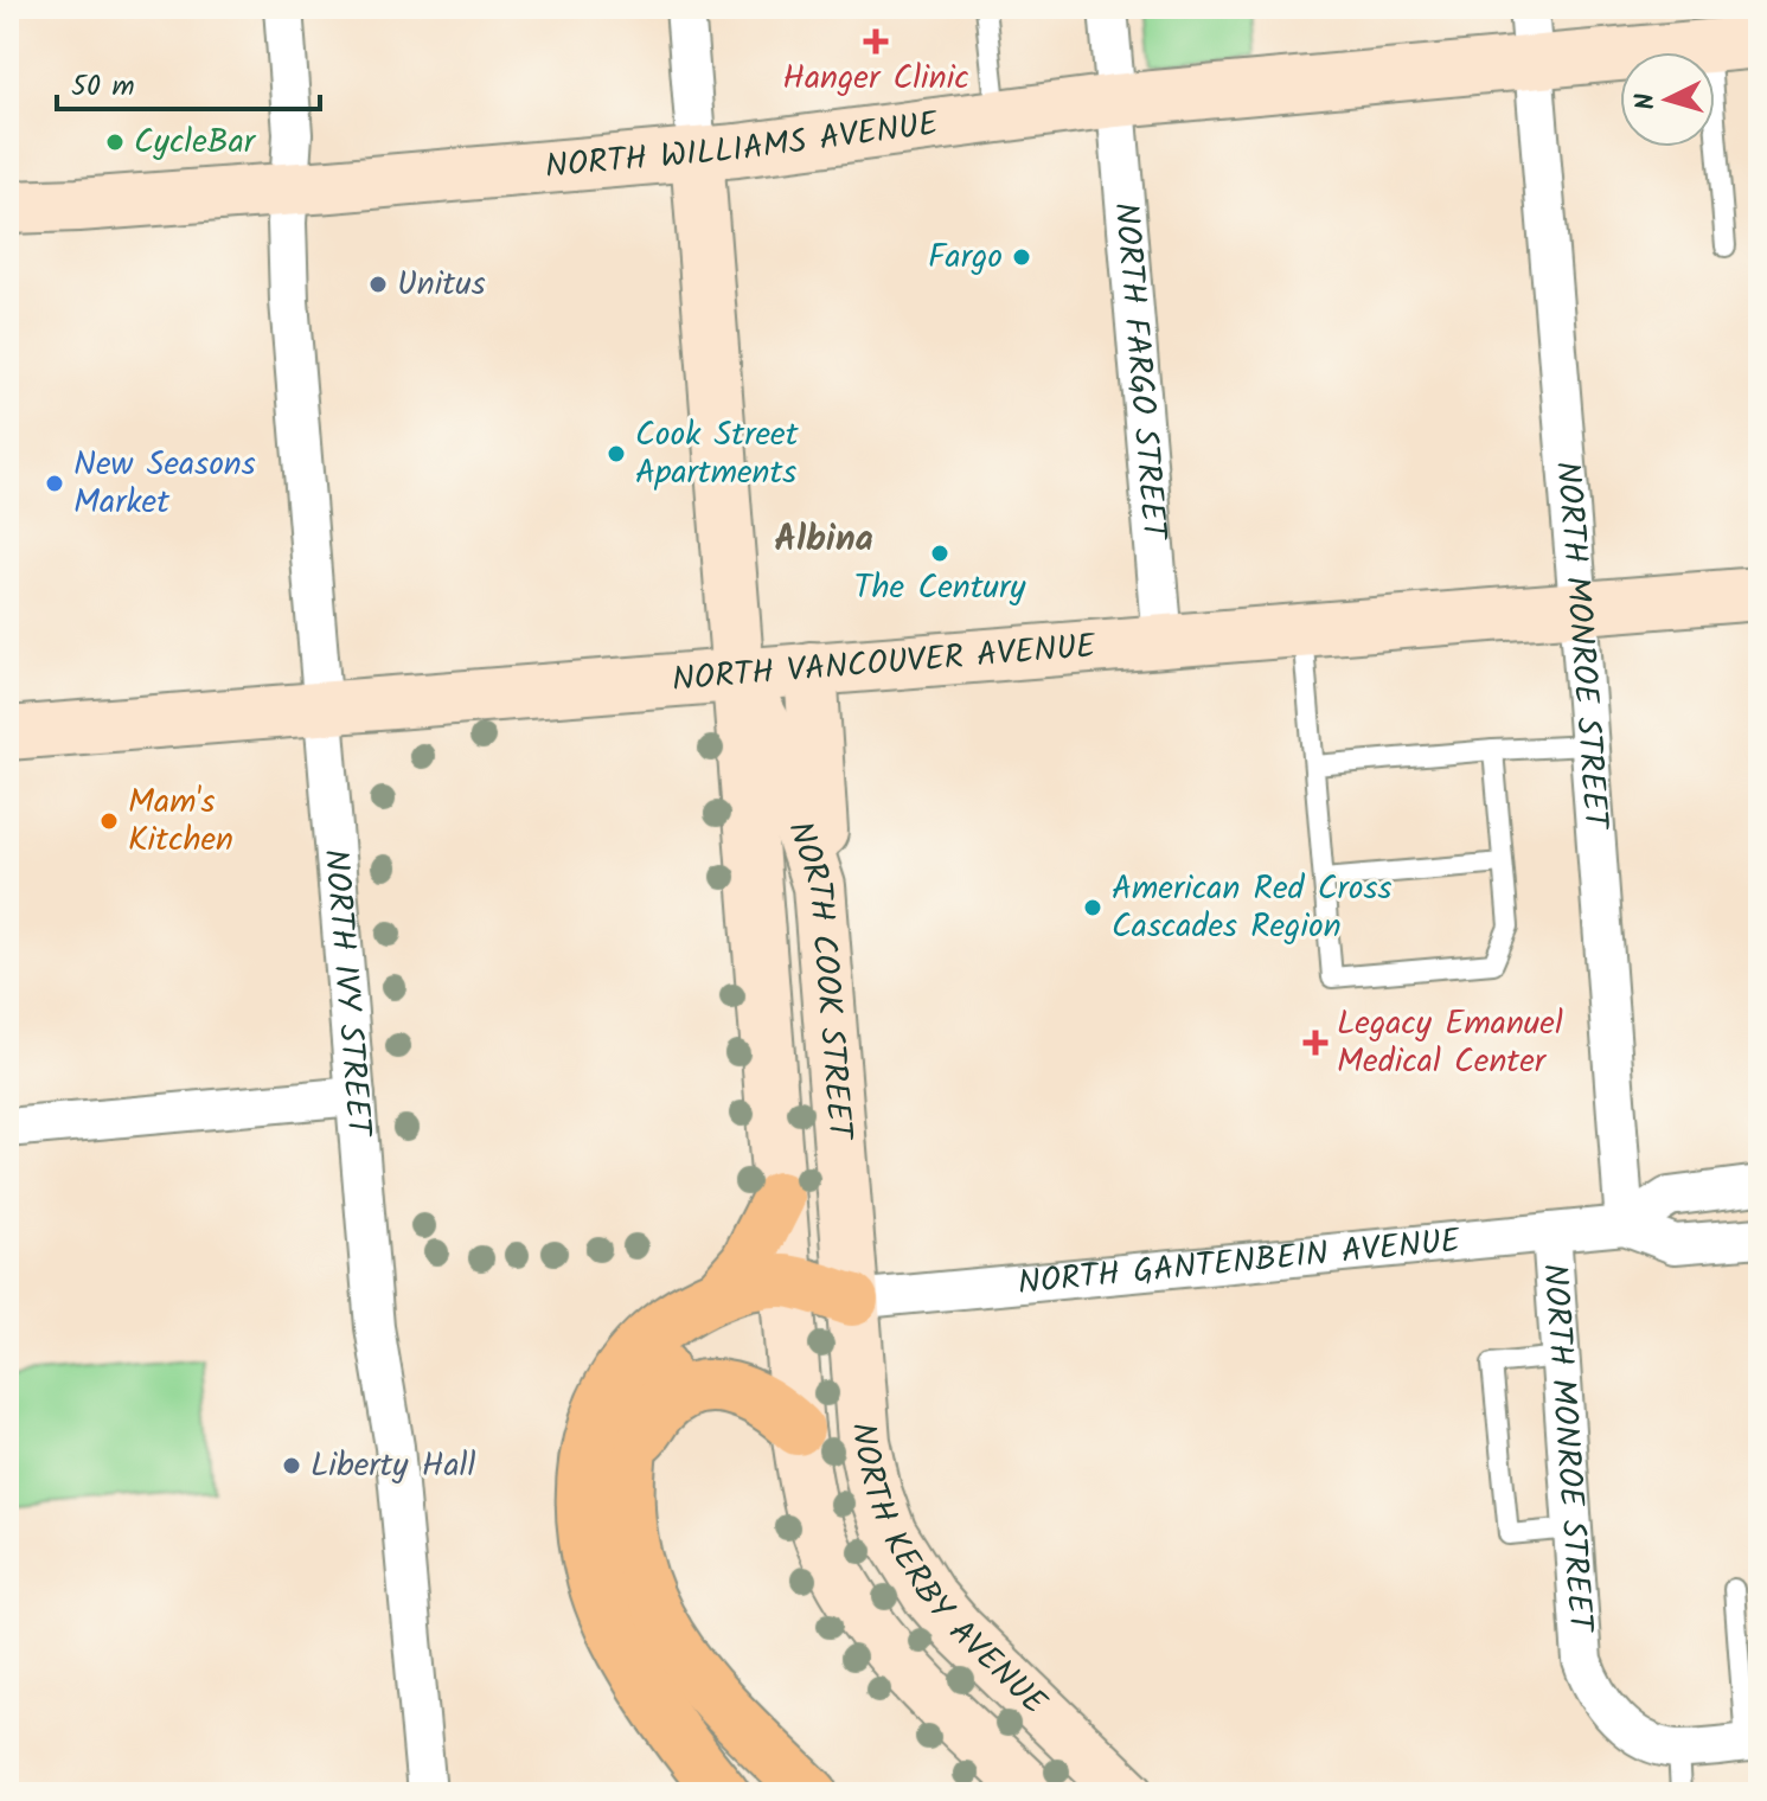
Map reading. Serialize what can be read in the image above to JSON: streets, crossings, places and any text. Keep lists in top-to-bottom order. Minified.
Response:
{"streets":{"main road":["NORTH WILLIAMS AVENUE","NORTH VANCOUVER AVENUE","NORTH COOK STREET","NORTH KERBY AVENUE"],"street":["NORTH FARGO STREET","NORTH MONROE STREET","NORTH IVY STREET","NORTH GANTENBEIN AVENUE"]},"crossings":[["NORTH WILLIAMS AVENUE","NORTH FARGO STREET"],["NORTH WILLIAMS AVENUE","NORTH MONROE STREET"],["NORTH WILLIAMS AVENUE","NORTH COOK STREET"],["NORTH WILLIAMS AVENUE","NORTH IVY STREET"],["NORTH FARGO STREET","NORTH VANCOUVER AVENUE"],["NORTH MONROE STREET","NORTH VANCOUVER AVENUE"],["NORTH MONROE STREET","NORTH GANTENBEIN AVENUE"],["NORTH VANCOUVER AVENUE","NORTH COOK STREET"],["NORTH VANCOUVER AVENUE","NORTH IVY STREET"],["NORTH COOK STREET","NORTH GANTENBEIN AVENUE"],["NORTH COOK STREET","NORTH KERBY AVENUE"],["NORTH GANTENBEIN AVENUE","NORTH KERBY AVENUE"]],"districts":["Albina"],"places":{"health":["Hanger Clinic","Legacy Emanuel Medical Center"],"other":["CycleBar","Fargo","Unitus","Cook Street Apartments","New Seasons Market","The Century","Mam's Kitchen","American Red Cross Cascades Region","Liberty Hall"]},"scale_bar":"50 m","north":"left"}
